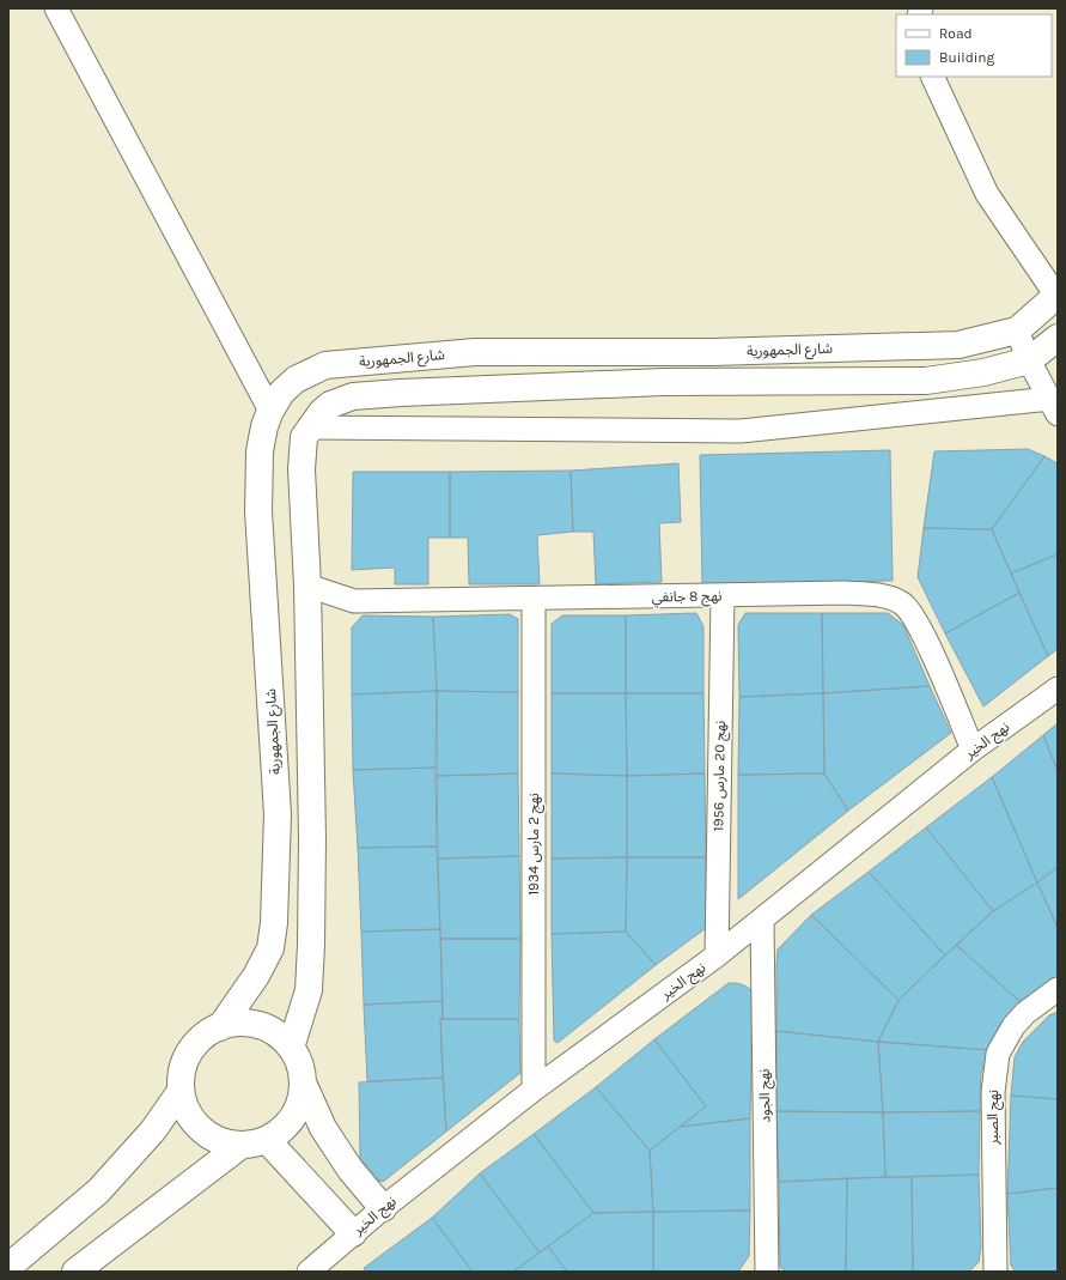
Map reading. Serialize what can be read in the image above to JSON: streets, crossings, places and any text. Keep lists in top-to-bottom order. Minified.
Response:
{"streets":{"street":["شارع الجمهورية","نهج 8 جانفي","نهج الخير","نهج 20 مارس 1956","نهج 2 مارس 1934","نهج الجود","نهج الصبر"]},"crossings":[["نهج 8 جانفي","نهج الخير"],["نهج 8 جانفي","نهج 20 مارس 1956"],["نهج 8 جانفي","نهج 2 مارس 1934"],["نهج الخير","نهج 20 مارس 1956"],["نهج الخير","نهج 2 مارس 1934"],["نهج الخير","نهج الجود"]],"legend":["Road","Building"]}
